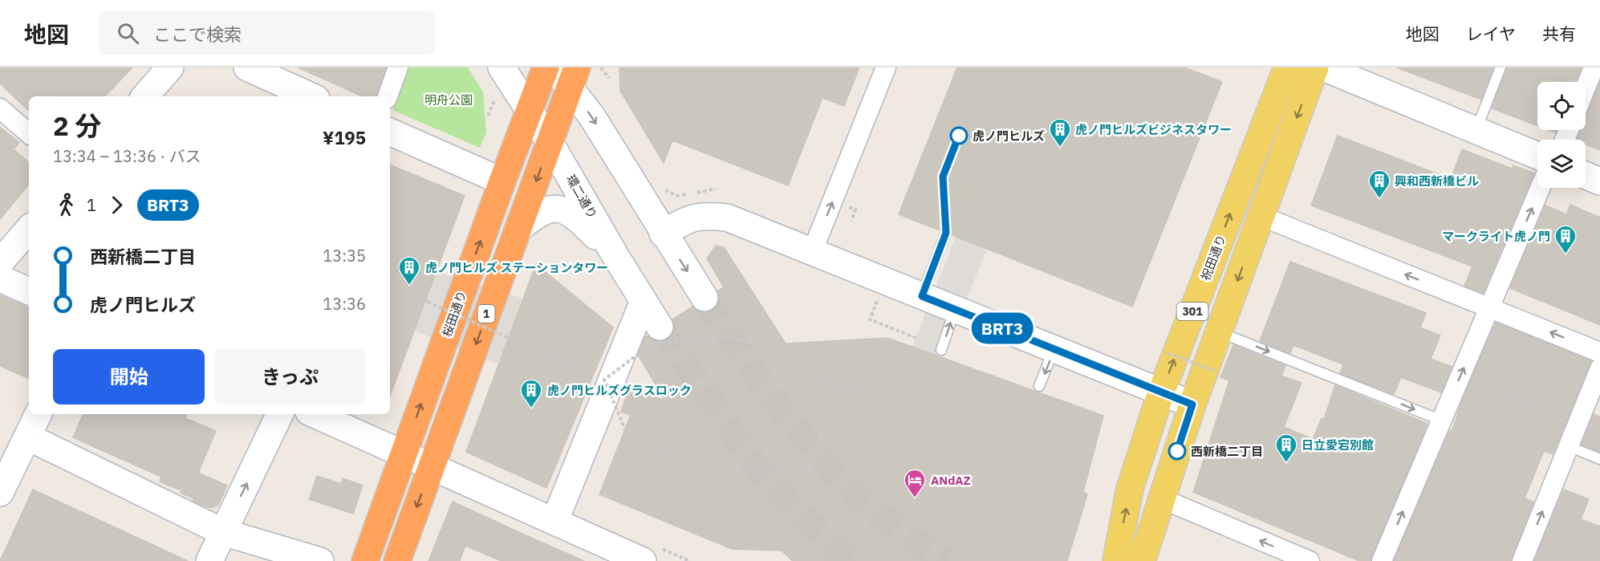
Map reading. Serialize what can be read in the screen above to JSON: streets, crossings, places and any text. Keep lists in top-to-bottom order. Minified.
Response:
{"streets":{"highway":["桜田通り","1"],"main road":["祝田通り","301"],"street":["環二通り"]},"crossings":[["環二通り","桜田通り"],["環二通り","1"]],"parks":["明舟公園"],"places":{"other":["虎ノ門ヒルズ","西新橋二丁目"],"building":["虎ノ門ヒルズビジネスタワー","興和西新橋ビル","マークライト虎ノ門","虎ノ門ヒルズ ステーションタワー","虎ノ門ヒルズグラスロック","日立愛宕別館"],"hotel":["ANdAZ"]},"lines":["bus line BRT3"],"page":{"header":"地図","search":"ここで検索","nav":["地図","レイヤ","共有"],"on_map":"BRT3","heading":["2 分","13:34 – 13:36 · バス","¥195"],"legs":["1","BRT3"],"list":[{"name":"西新橋二丁目","value":"13:35"},{"name":"虎ノ門ヒルズ","value":"13:36"}],"buttons":["開始","きっぷ"]}}
